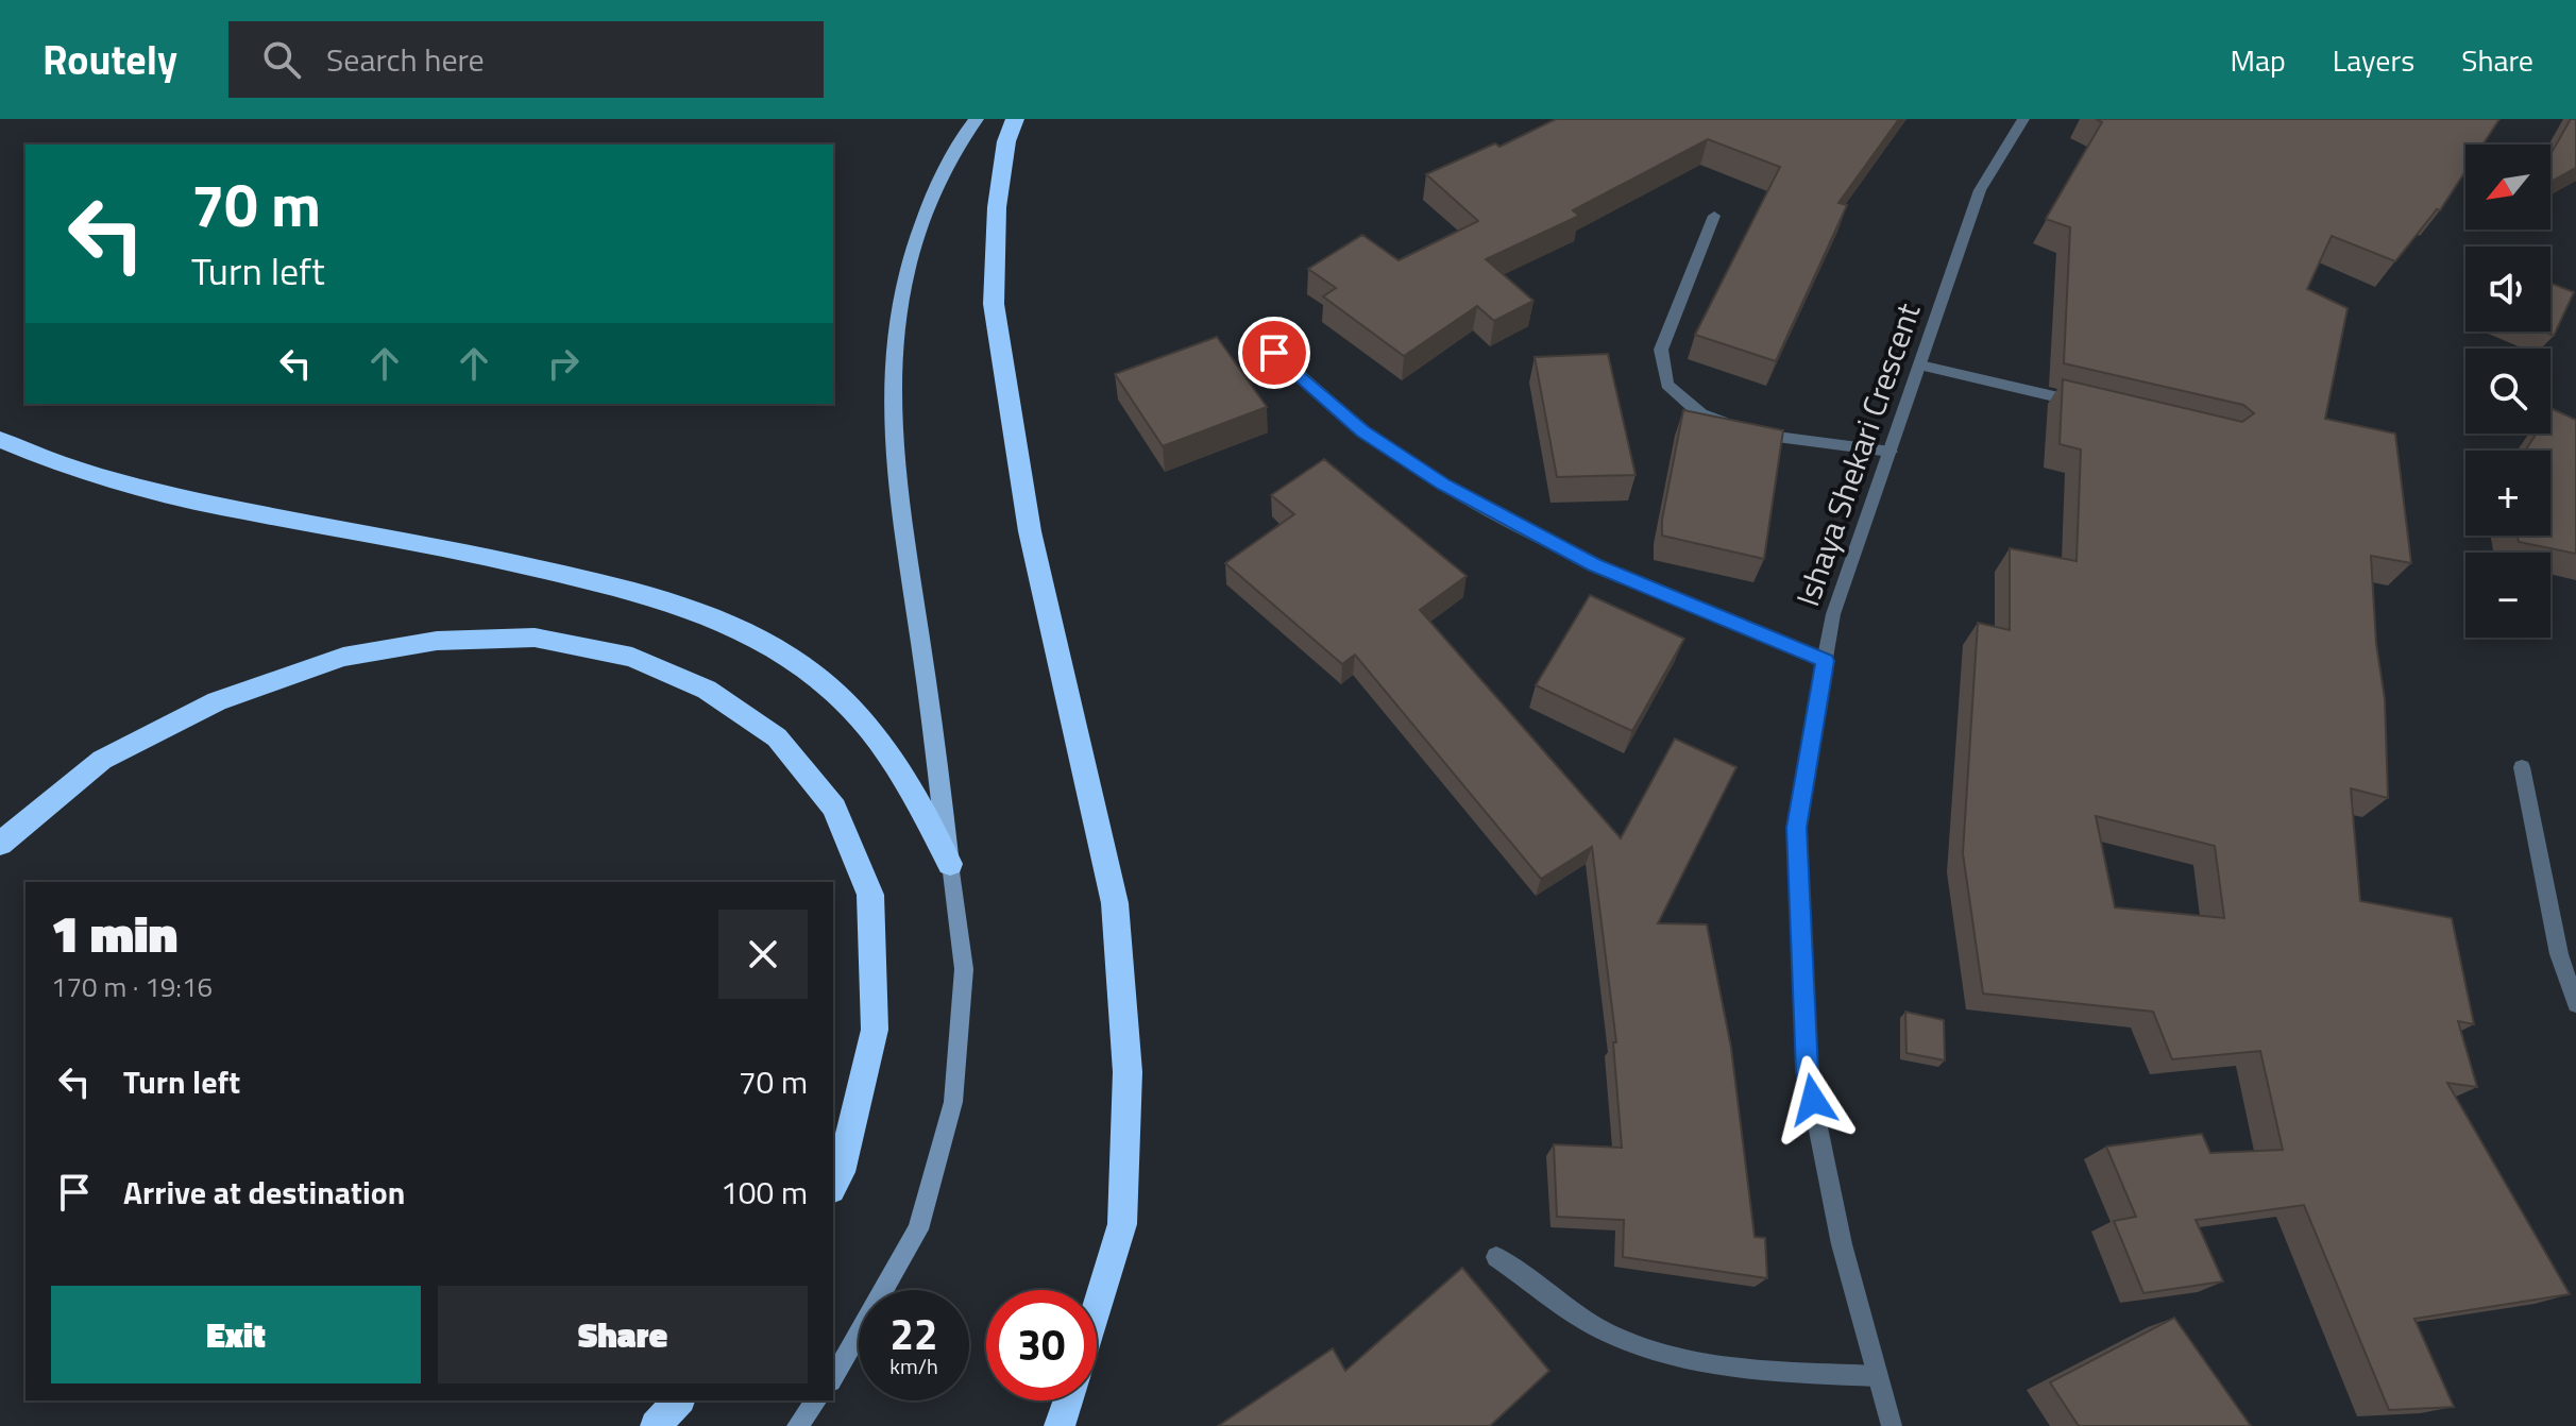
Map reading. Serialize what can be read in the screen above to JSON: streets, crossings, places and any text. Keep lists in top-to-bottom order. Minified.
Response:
{"streets":{"street":["Ishaya Shekari Crescent"]},"north":"bottom left","page":{"header":"Routely","search":"Search here","nav":["Map","Layers","Share"],"map_buttons":["+","−"],"turn":["70 m","Turn left"],"heading":["1 min","170 m · 19:16"],"list":[{"name":"Turn left","value":"70 m"},{"name":"Arrive at destination","value":"100 m"}],"buttons":["Exit","Share"],"speed":"22 km/h","limit":"30"}}
